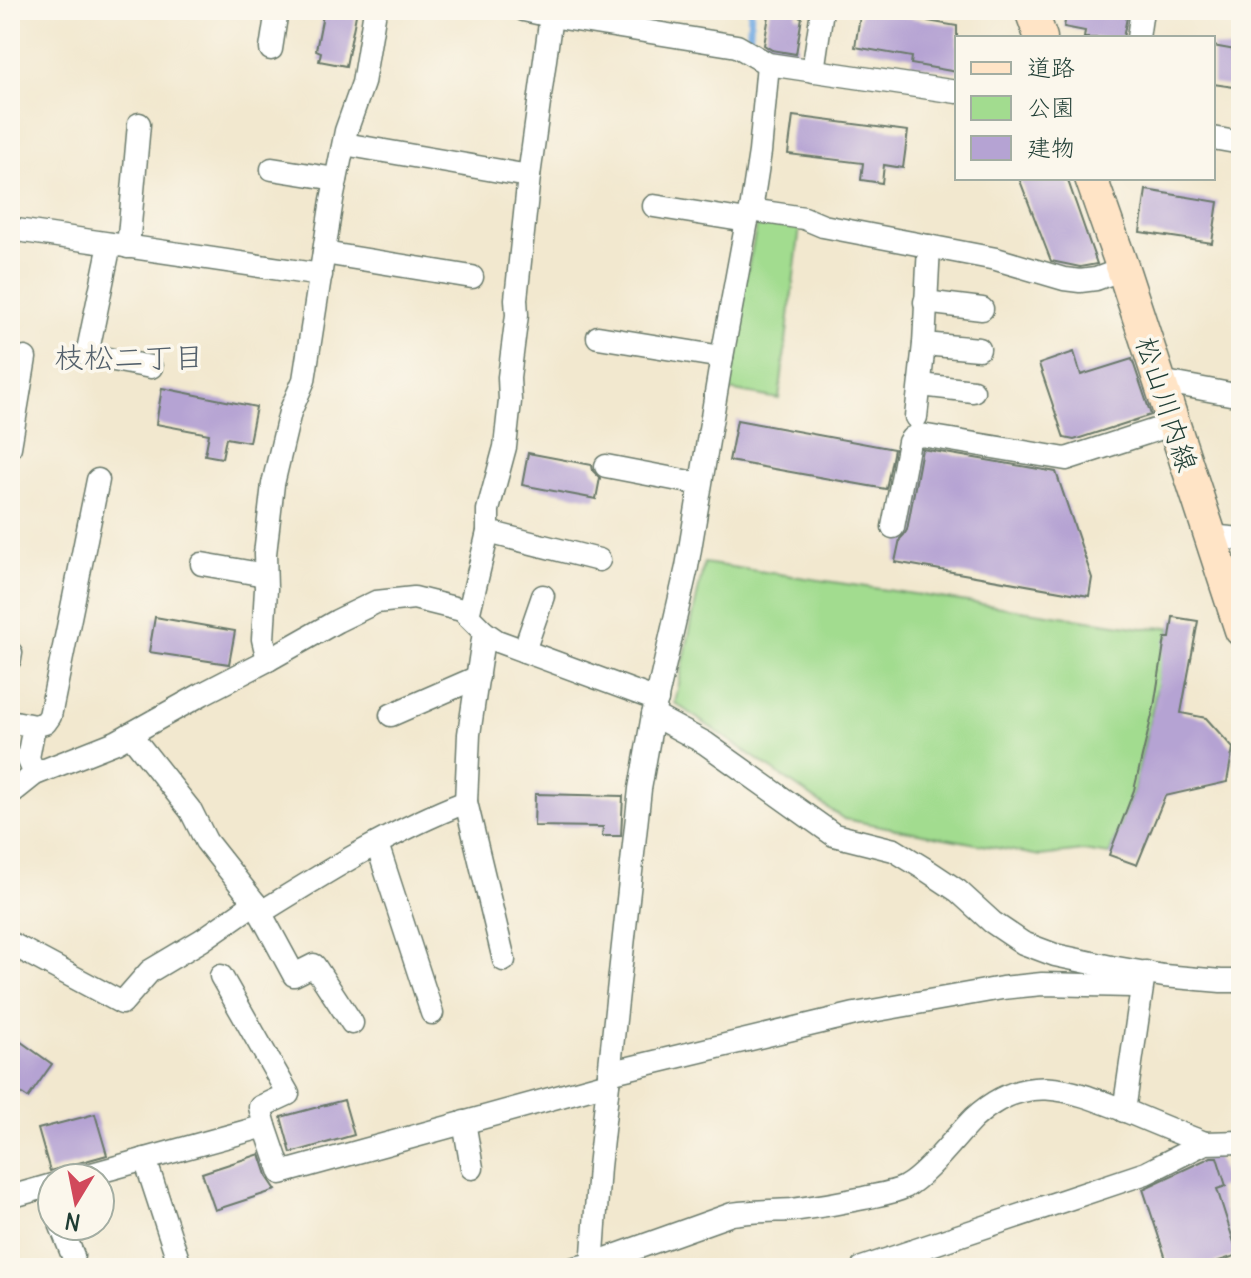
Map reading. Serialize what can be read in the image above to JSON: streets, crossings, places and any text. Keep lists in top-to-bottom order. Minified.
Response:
{"streets":{"main road":["松山川内線"]},"districts":["枝松二丁目"],"legend":["道路","公園","建物"],"north":"bottom"}
